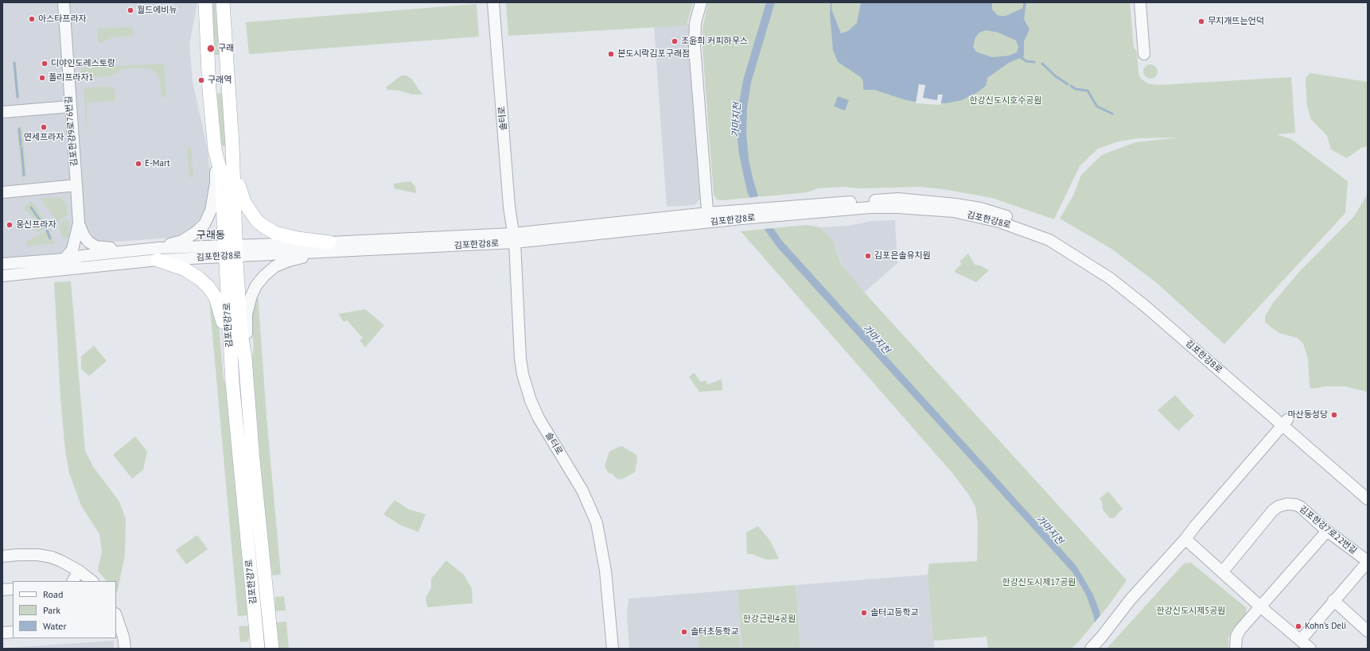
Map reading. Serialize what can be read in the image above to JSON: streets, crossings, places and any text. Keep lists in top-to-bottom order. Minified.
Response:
{"streets":{"main road":["김포한강7로"],"street":["솔터로","김포한강9로76번길","김포한강8로","김포한강7로22번길"]},"crossings":[["솔터로","김포한강8로"],["김포한강8로","김포한강7로"]],"districts":["구래동"],"water":["가마지천"],"parks":["한강신도시호수공원","한강신도시제17공원","한강신도시제5공원","한강근린4공원"],"places":["월드에비뉴","아스타프라자","무지개뜨는언덕","조윤희 커피하우스","구래","본도시락김포구래점","디야인도레스토랑","폴리프라자1","구래역","연세프라자","E-Mart","웅신프라자","김포은솔유치원","마산동성당","솔터고등학교","Kohn’s Deli","솔터초등학교"],"legend":["Road","Park","Water"]}
